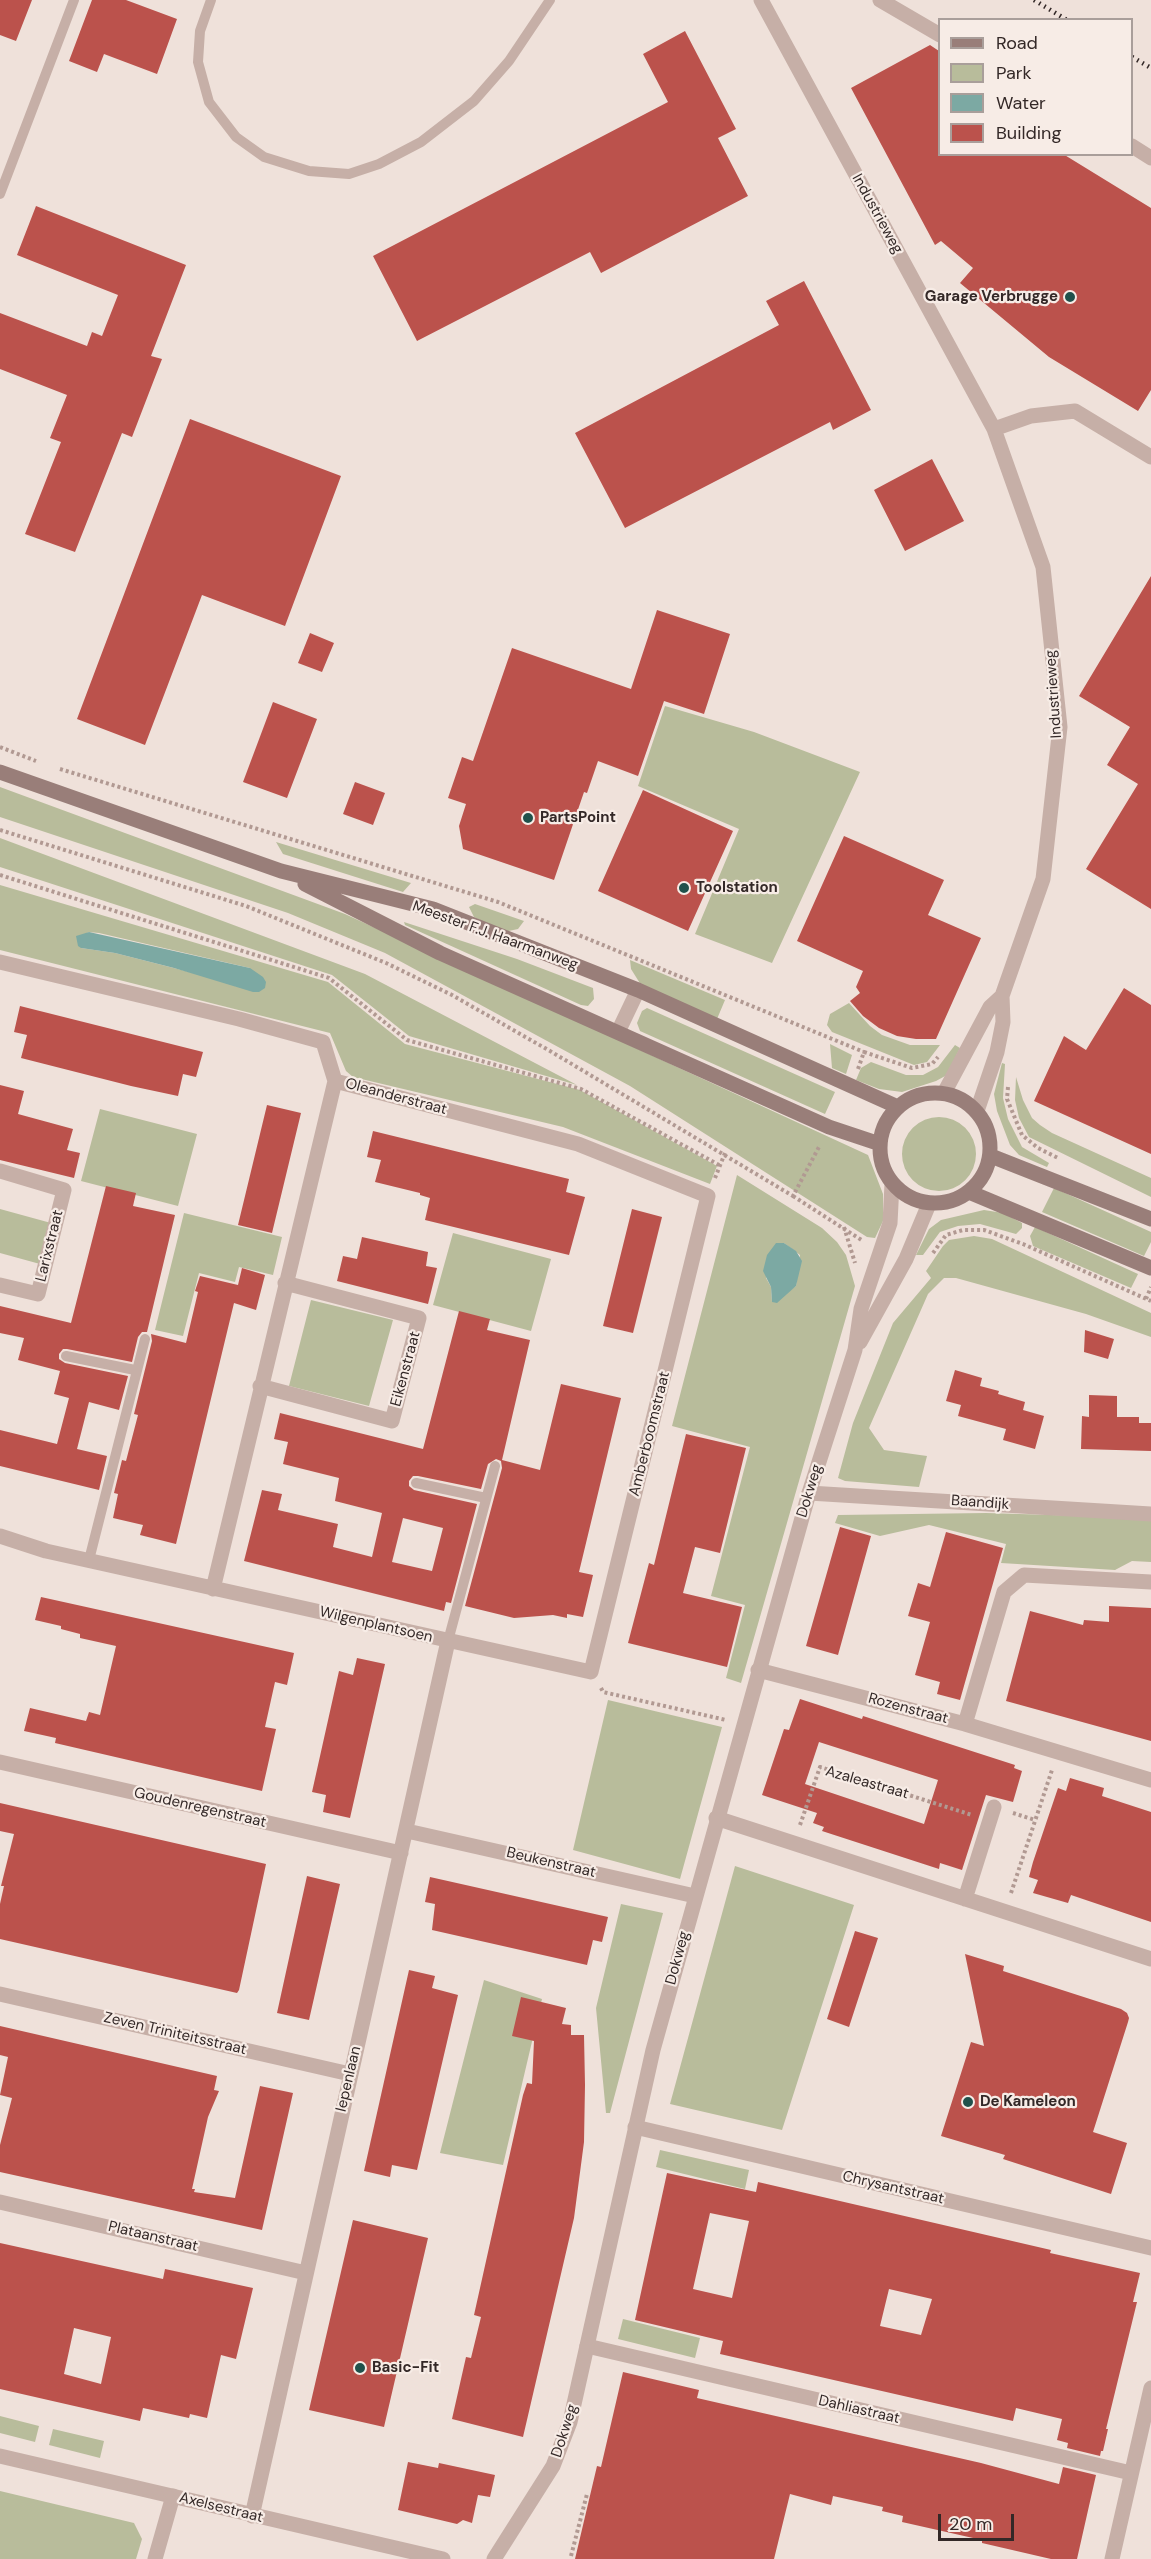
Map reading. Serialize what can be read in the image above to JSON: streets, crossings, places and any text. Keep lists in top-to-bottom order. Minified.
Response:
{"streets":{"main road":["Meester F.J. Haarmanweg"],"street":["Industrieweg","Oleanderstraat","Larixstraat","Eikenstraat","Amberboomstraat","Dokweg","Baandijk","Wilgenplantsoen","Rozenstraat","Goudenregenstraat","Beukenstraat","Zeven Triniteitsstraat","Iepenlaan","Chrysantstraat","Plataanstraat","Dahliastraat","Axelsestraat"],"path":["Azaleastraat"]},"crossings":[["Industrieweg","Meester F.J. Haarmanweg"],["Industrieweg","Dokweg"],["Meester F.J. Haarmanweg","Dokweg"],["Oleanderstraat","Amberboomstraat"],["Amberboomstraat","Wilgenplantsoen"],["Dokweg","Baandijk"],["Dokweg","Rozenstraat"],["Dokweg","Beukenstraat"],["Dokweg","Chrysantstraat"],["Dokweg","Dahliastraat"],["Wilgenplantsoen","Iepenlaan"],["Goudenregenstraat","Iepenlaan"],["Beukenstraat","Iepenlaan"],["Zeven Triniteitsstraat","Iepenlaan"],["Iepenlaan","Plataanstraat"],["Iepenlaan","Axelsestraat"]],"places":["Garage Verbrugge","PartsPoint","Toolstation","De Kameleon","Basic-Fit"],"legend":["Road","Park","Water","Building"],"scale_bar":"20 m"}
